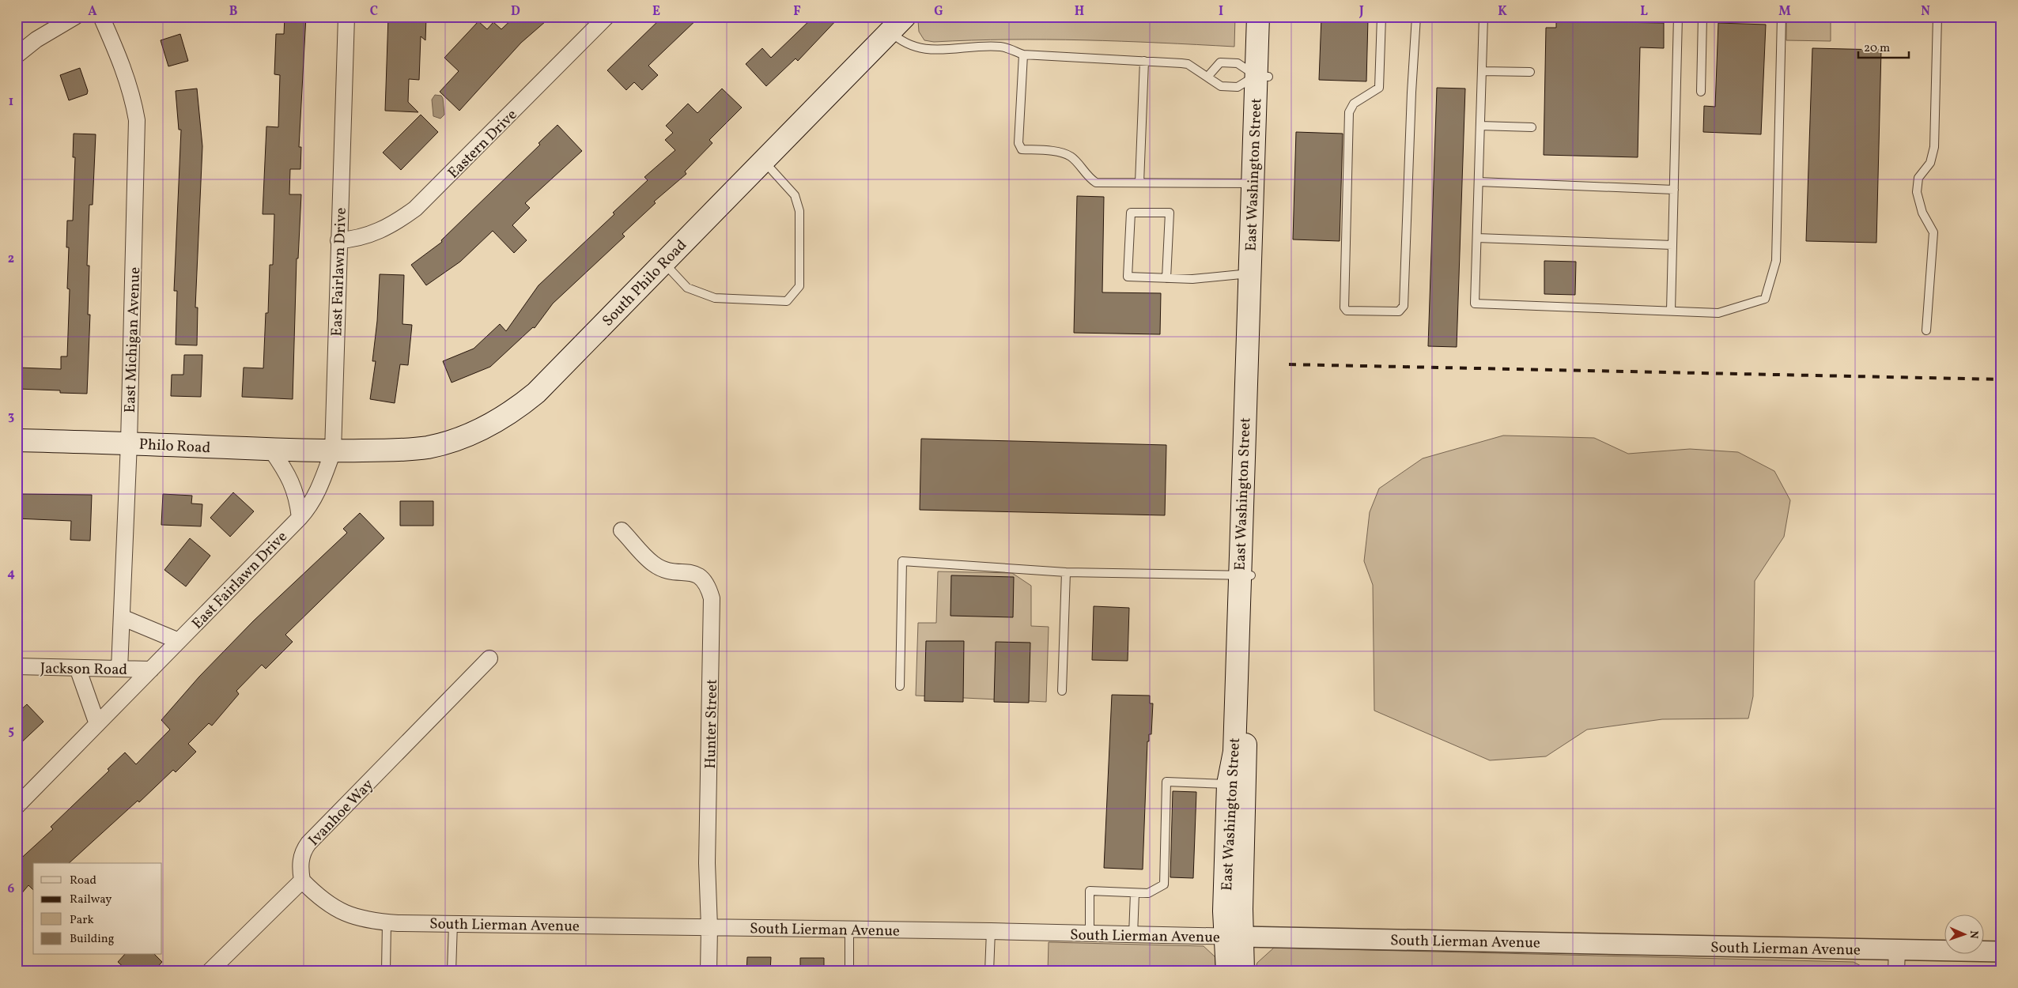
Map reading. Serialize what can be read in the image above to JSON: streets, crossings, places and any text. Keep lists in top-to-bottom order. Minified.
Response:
{"streets":{"main road":["East Washington Street","South Philo Road","Philo Road"],"street":["Eastern Drive","East Fairlawn Drive","East Michigan Avenue","Jackson Road","Hunter Street","Ivanhoe Way","South Lierman Avenue"]},"crossings":[["Eastern Drive","East Fairlawn Drive"],["East Washington Street","South Lierman Avenue"],["East Fairlawn Drive","South Philo Road"],["East Fairlawn Drive","East Michigan Avenue"],["East Fairlawn Drive","Philo Road"],["East Fairlawn Drive","Jackson Road"],["South Philo Road","Philo Road"],["East Michigan Avenue","Philo Road"],["East Michigan Avenue","Jackson Road"],["Hunter Street","South Lierman Avenue"],["Ivanhoe Way","South Lierman Avenue"]],"legend":["Road","Railway","Park","Building"],"scale_bar":"20 m","north":"right","grid":{"columns":["A","B","C","D","E","F","G","H","I","J","K","L","M","N"],"rows":["1","2","3","4","5","6"]}}
